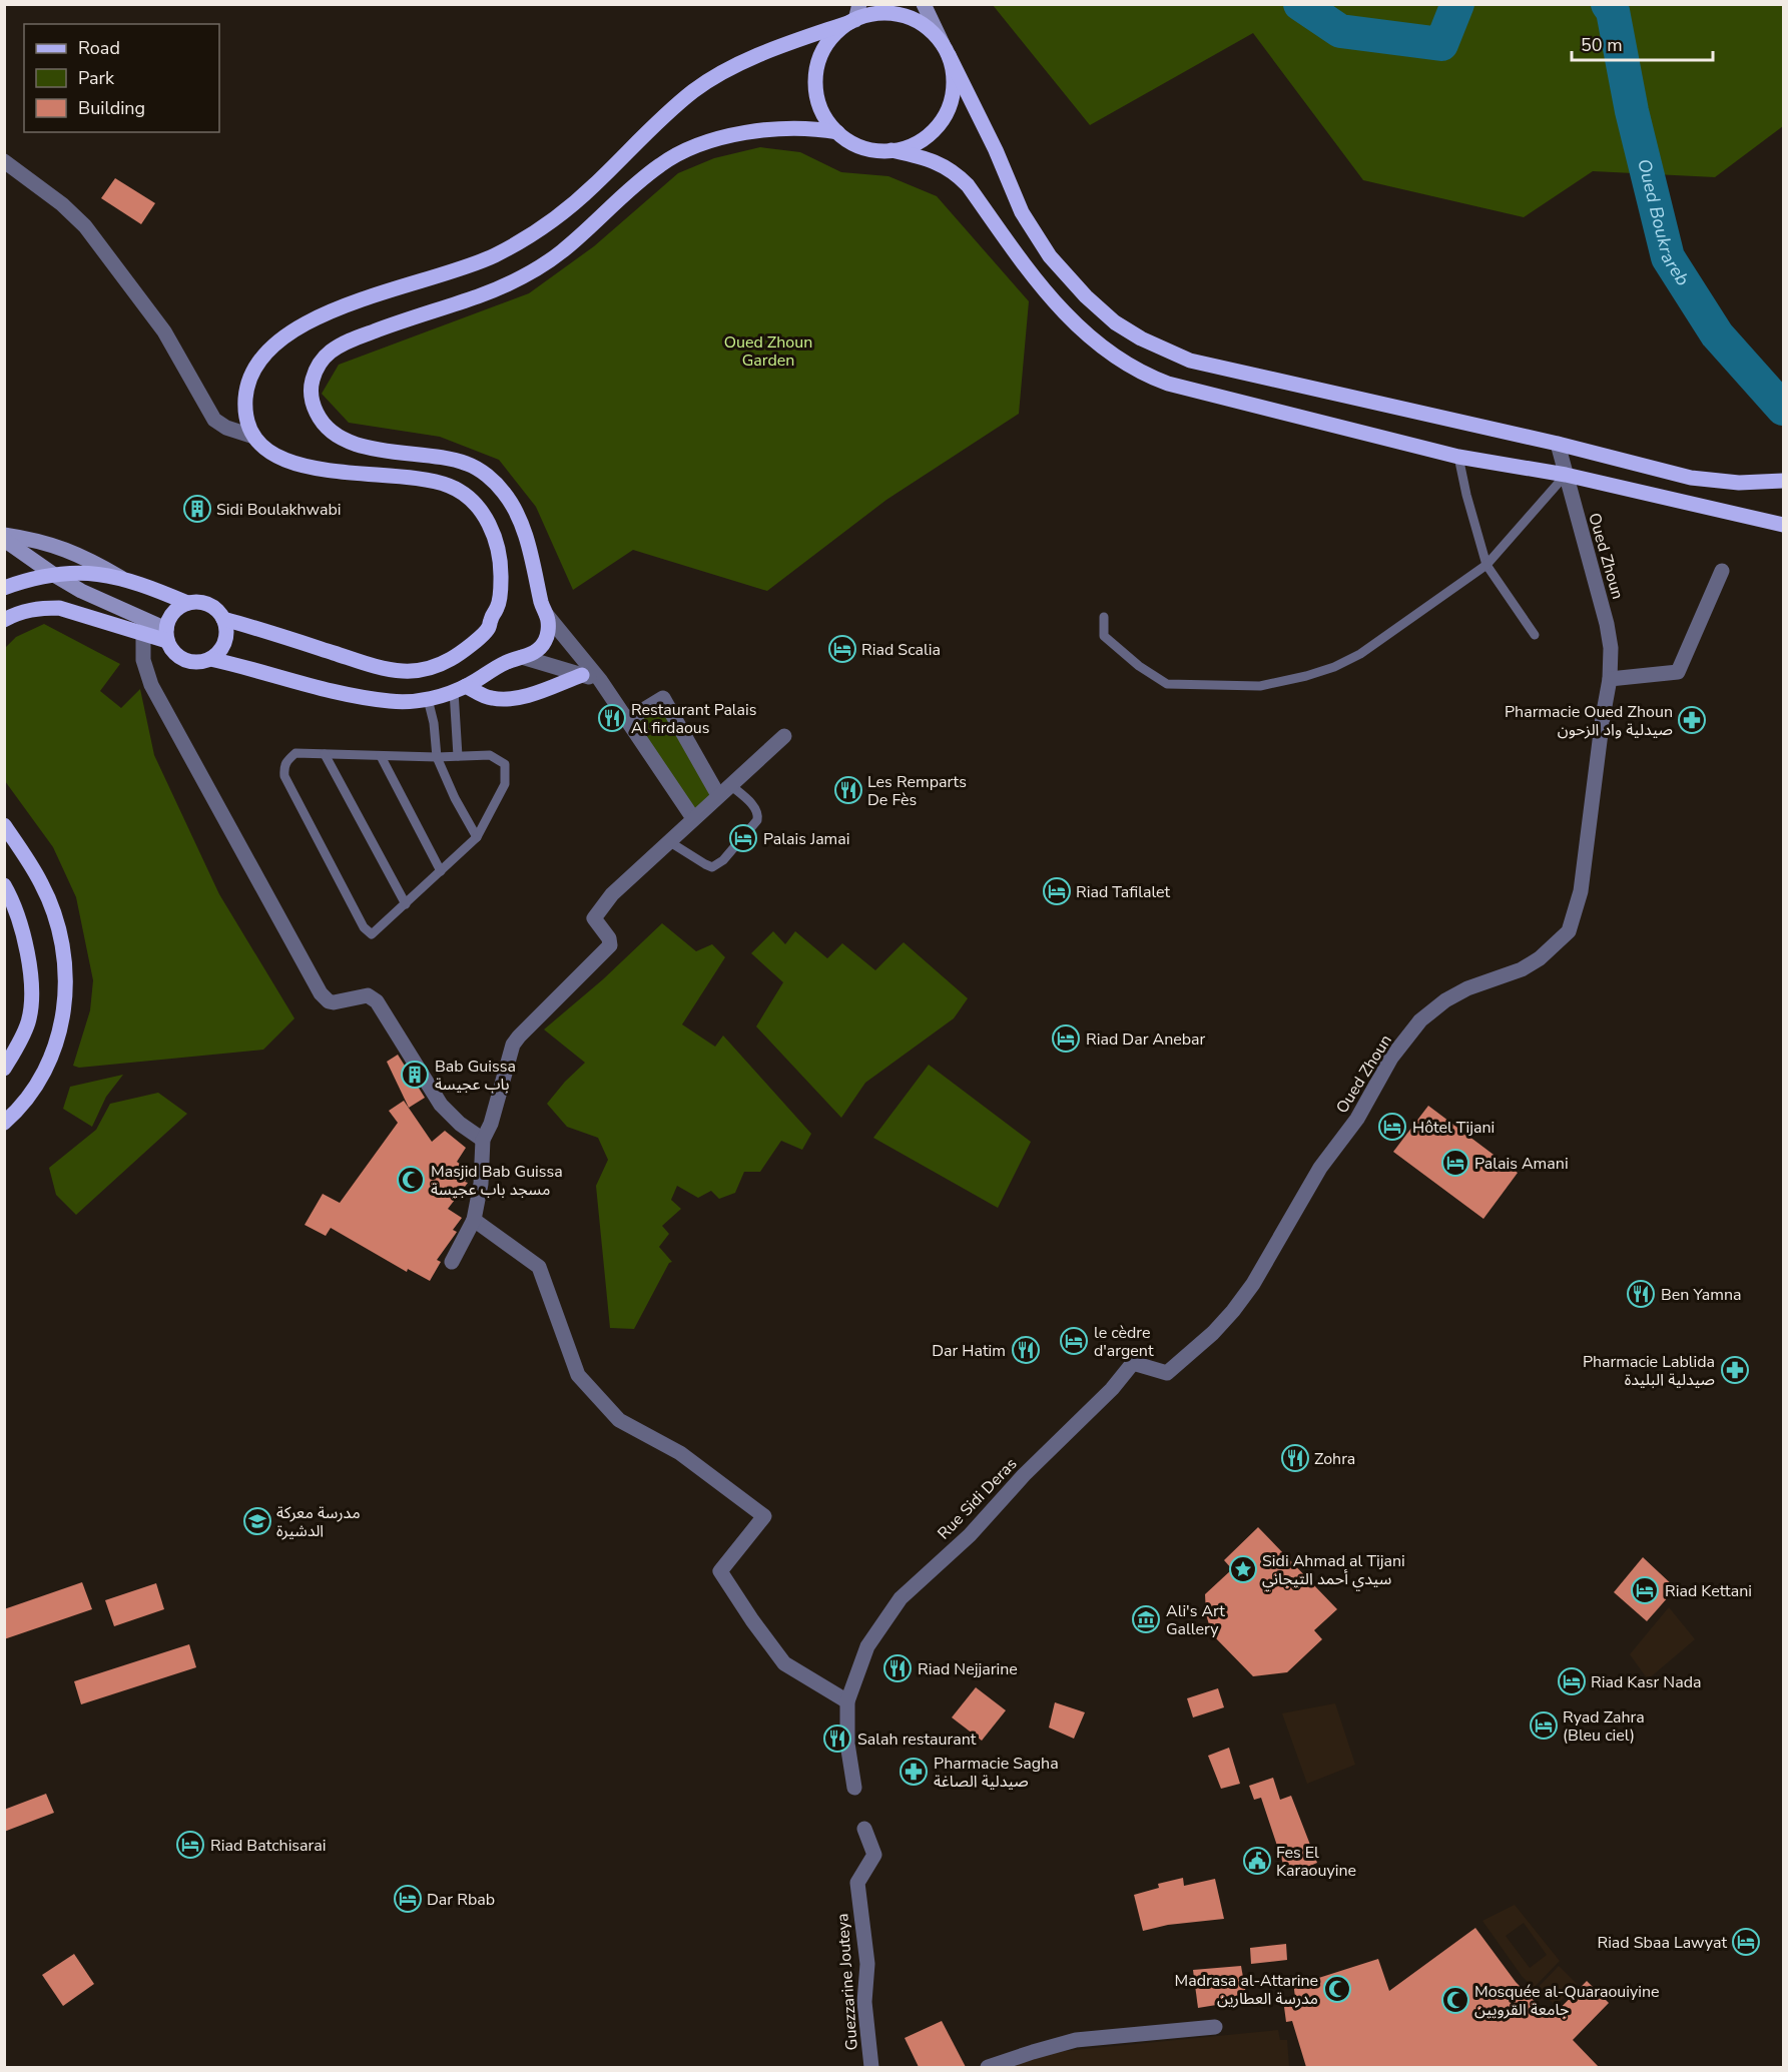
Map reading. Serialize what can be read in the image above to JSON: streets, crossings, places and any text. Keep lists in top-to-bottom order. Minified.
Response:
{"streets":{"street":["Oued Zhoun","Rue Sidi Deras","Guezzarine Jouteya"]},"crossings":[["Oued Zhoun","Rue Sidi Deras"]],"water":["Oued Boukrareb"],"parks":["Oued Zhoun Garden"],"places":{"building":["Sidi Boulakhwabi","Bab Guissa باب عجيسة"],"hotel":["Riad Scalia","Palais Jamai","Riad Tafilalet","Riad Dar Anebar","Hôtel Tijani","Palais Amani","le cèdre d'argent","Riad Kettani","Riad Kasr Nada","Ryad Zahra (Bleu ciel)","Riad Batchisarai","Dar Rbab","Riad Sbaa Lawyat"],"restaurant":["Restaurant Palais Al firdaous","Les Remparts De Fès","Ben Yamna","Dar Hatim","Zohra","Riad Nejjarine","Salah restaurant"],"pharmacy":["Pharmacie Oued Zhoun صيدلية واد الزحون","Pharmacie Lablida صيدلية البليدة","Pharmacie Sagha صيدلية الصاغة"],"mosque":["Masjid Bab Guissa مسجد باب عجيسة","Madrasa al-Attarine مدرسة العطارين","Mosquée al-Quaraouiyine جامعة القرويين"],"school or university":["مدرسة معركة الدشيرة"],"place":["Sidi Ahmad al Tijani سيدي أحمد التيجاني"],"museum":["Ali's Art Gallery"],"public building":["Fes El Karaouyine"]},"legend":["Road","Park","Building"],"scale_bar":"50 m"}
